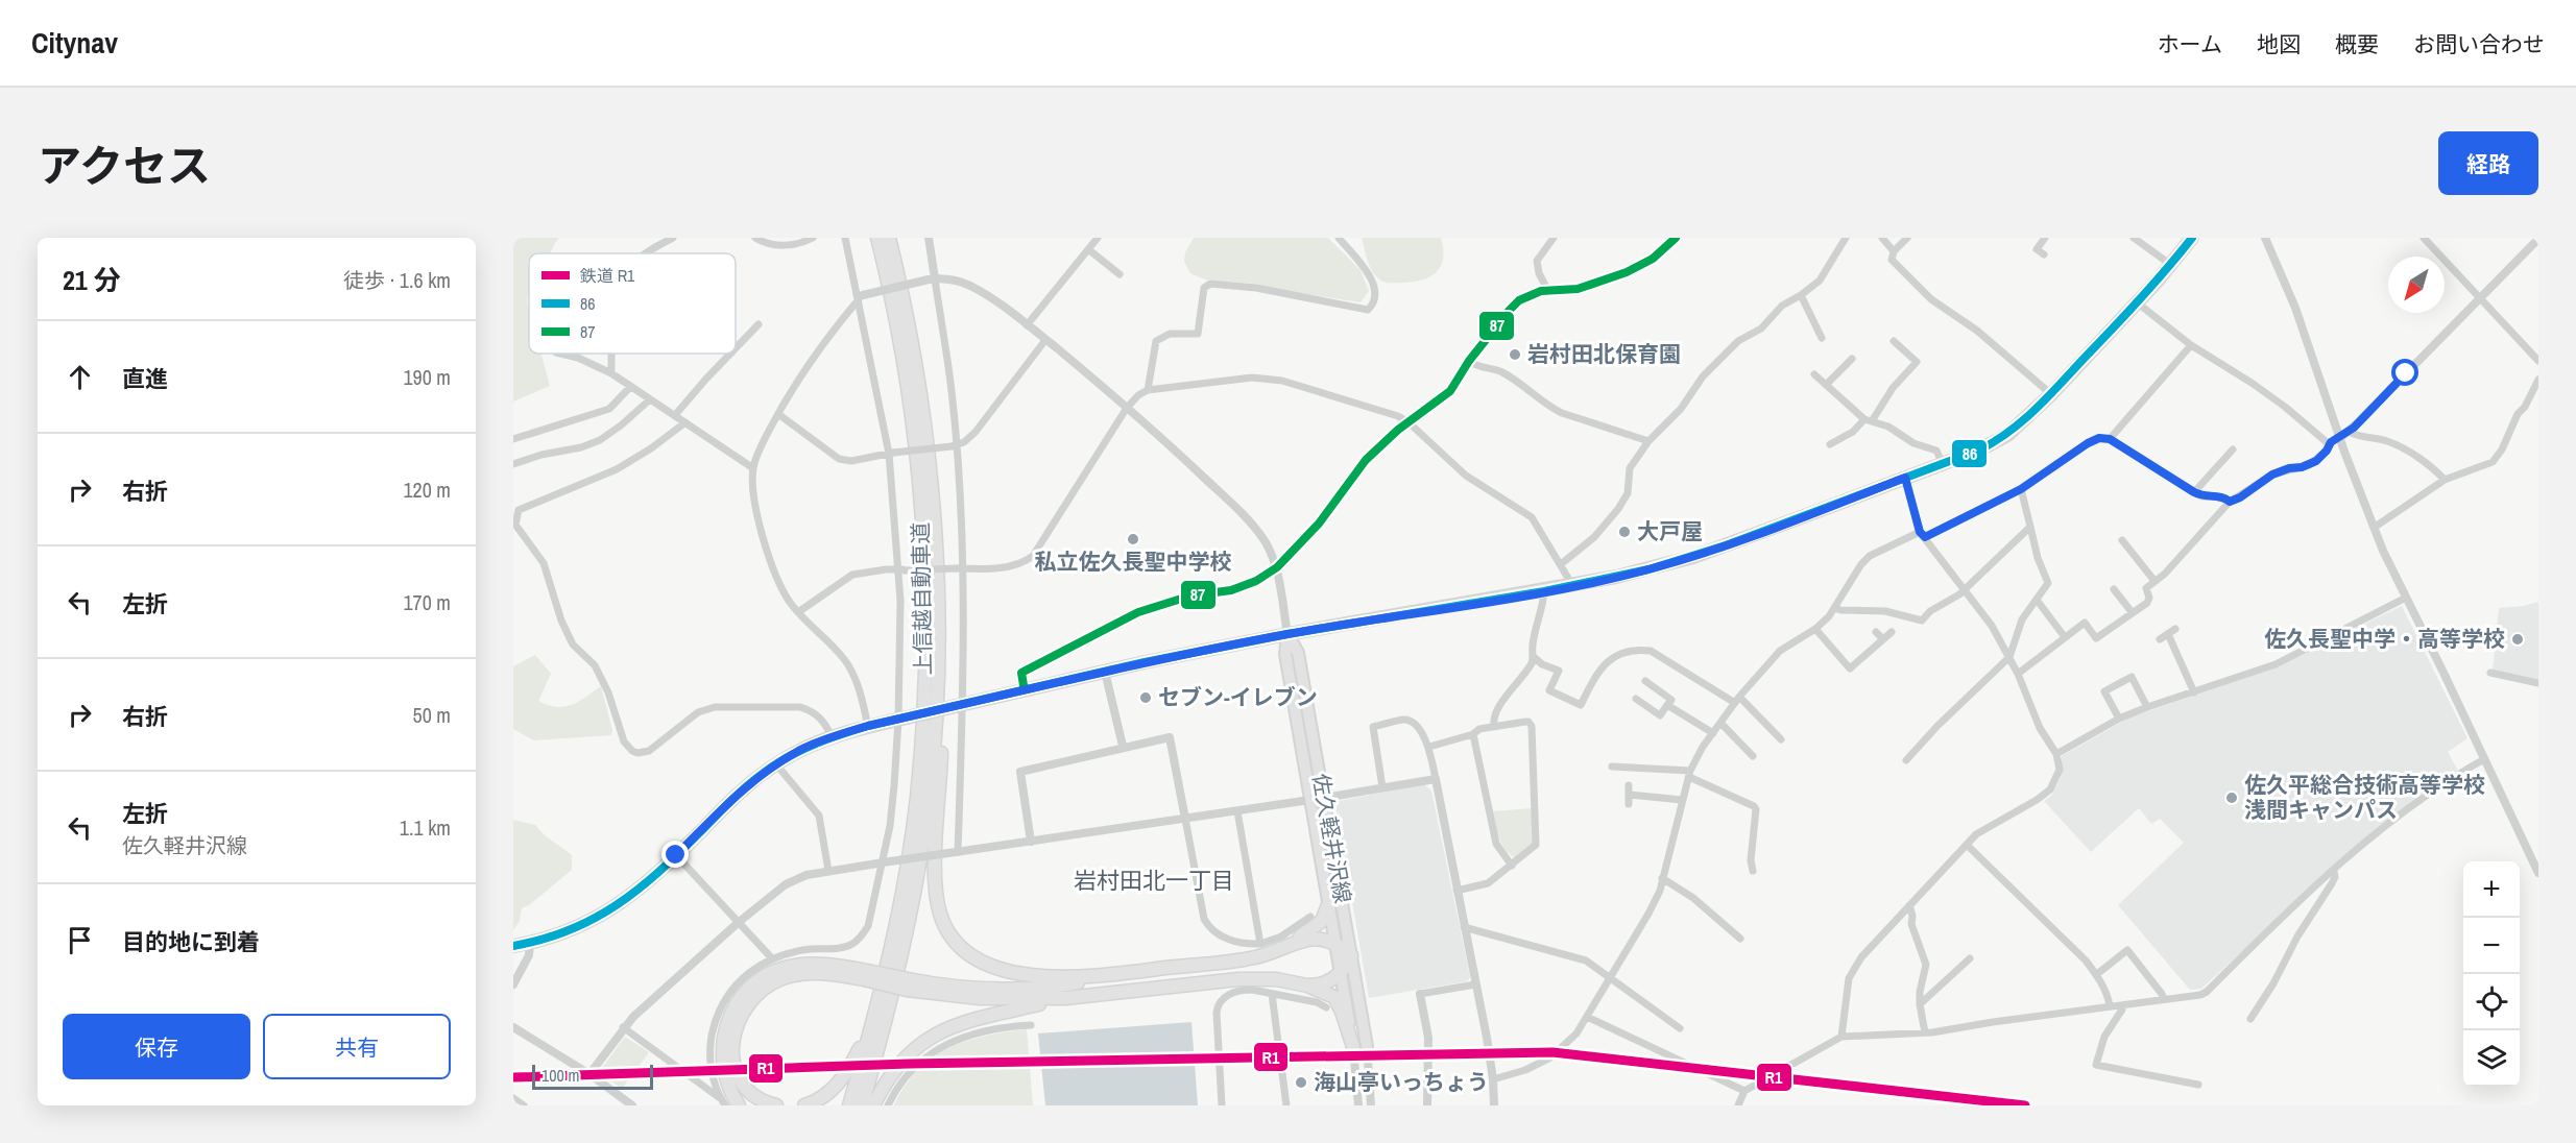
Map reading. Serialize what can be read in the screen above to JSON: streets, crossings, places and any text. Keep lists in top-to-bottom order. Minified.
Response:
{"streets":{"highway":["上信越自動車道"],"main road":["佐久軽井沢線"]},"districts":["岩村田北一丁目"],"places":["岩村田北保育園","大戸屋","私立佐久長聖中学校","佐久長聖中学・高等学校","セブン-イレブン","佐久平総合技術高等学校 浅間キャンパス","海山亭いっちょう"],"lines":["transit line 86","transit line 87","rail line R1"],"legend":["鉄道 R1","86","87"],"scale_bar":"100 m","north":"bottom left","page":{"header":"Citynav","nav":["ホーム","地図","概要","お問い合わせ"],"title":"アクセス","buttons":["経路",["保存","共有"]],"heading":["21 分","徒歩 · 1.6 km"],"list":[["直進","190 m"],["右折","120 m"],["左折","170 m"],["右折","50 m"],["左折","佐久軽井沢線","1.1 km"],"目的地に到着"],"map_buttons":["+","−"],"scale":"100 m"}}
